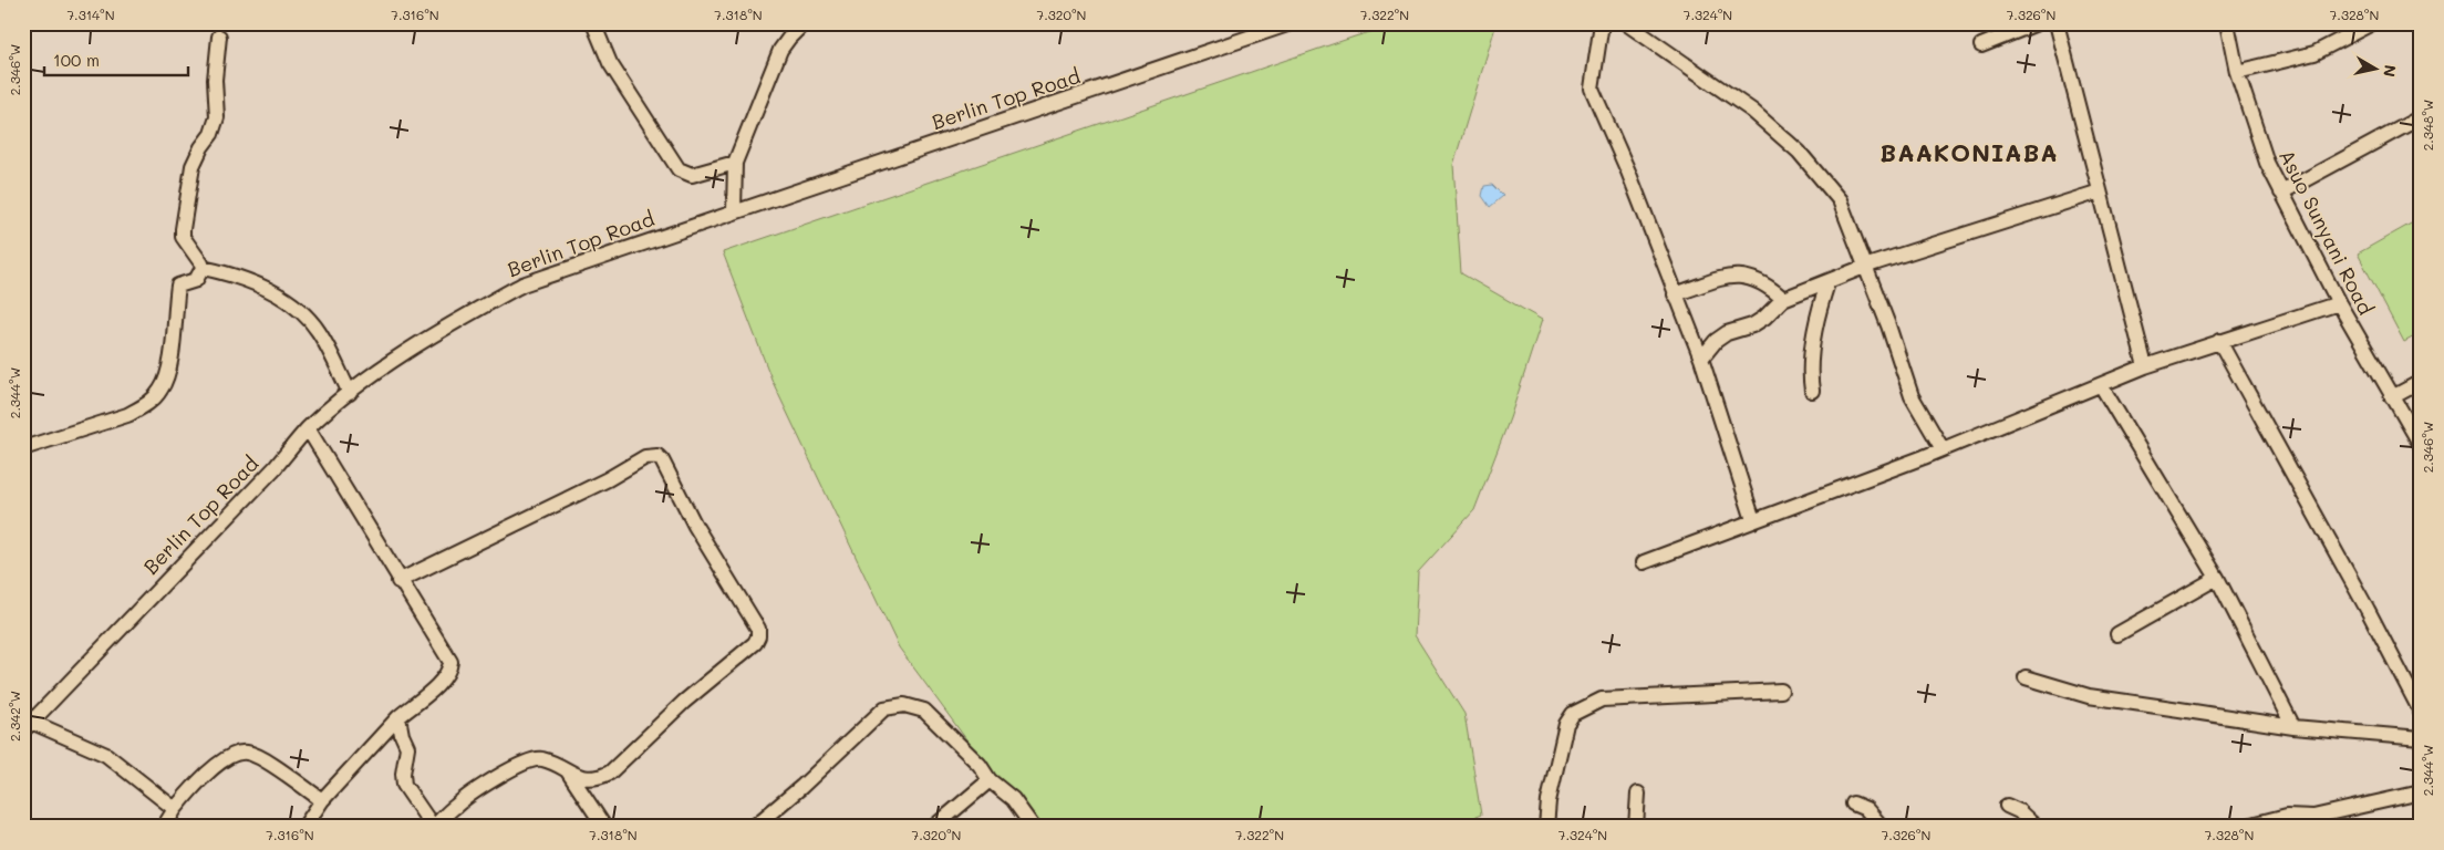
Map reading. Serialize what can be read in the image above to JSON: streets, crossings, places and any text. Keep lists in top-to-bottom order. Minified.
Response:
{"streets":{"street":["Berlin Top Road","Asuo Sunyani Road"]},"districts":["BAAKONIABA"],"scale_bar":"100 m","north":"right","coordinates":["7.314°N","7.316°N","7.318°N","7.320°N","7.322°N","7.324°N","7.326°N","7.328°N","2.346°W","2.348°W","2.344°W","2.342°W"]}
